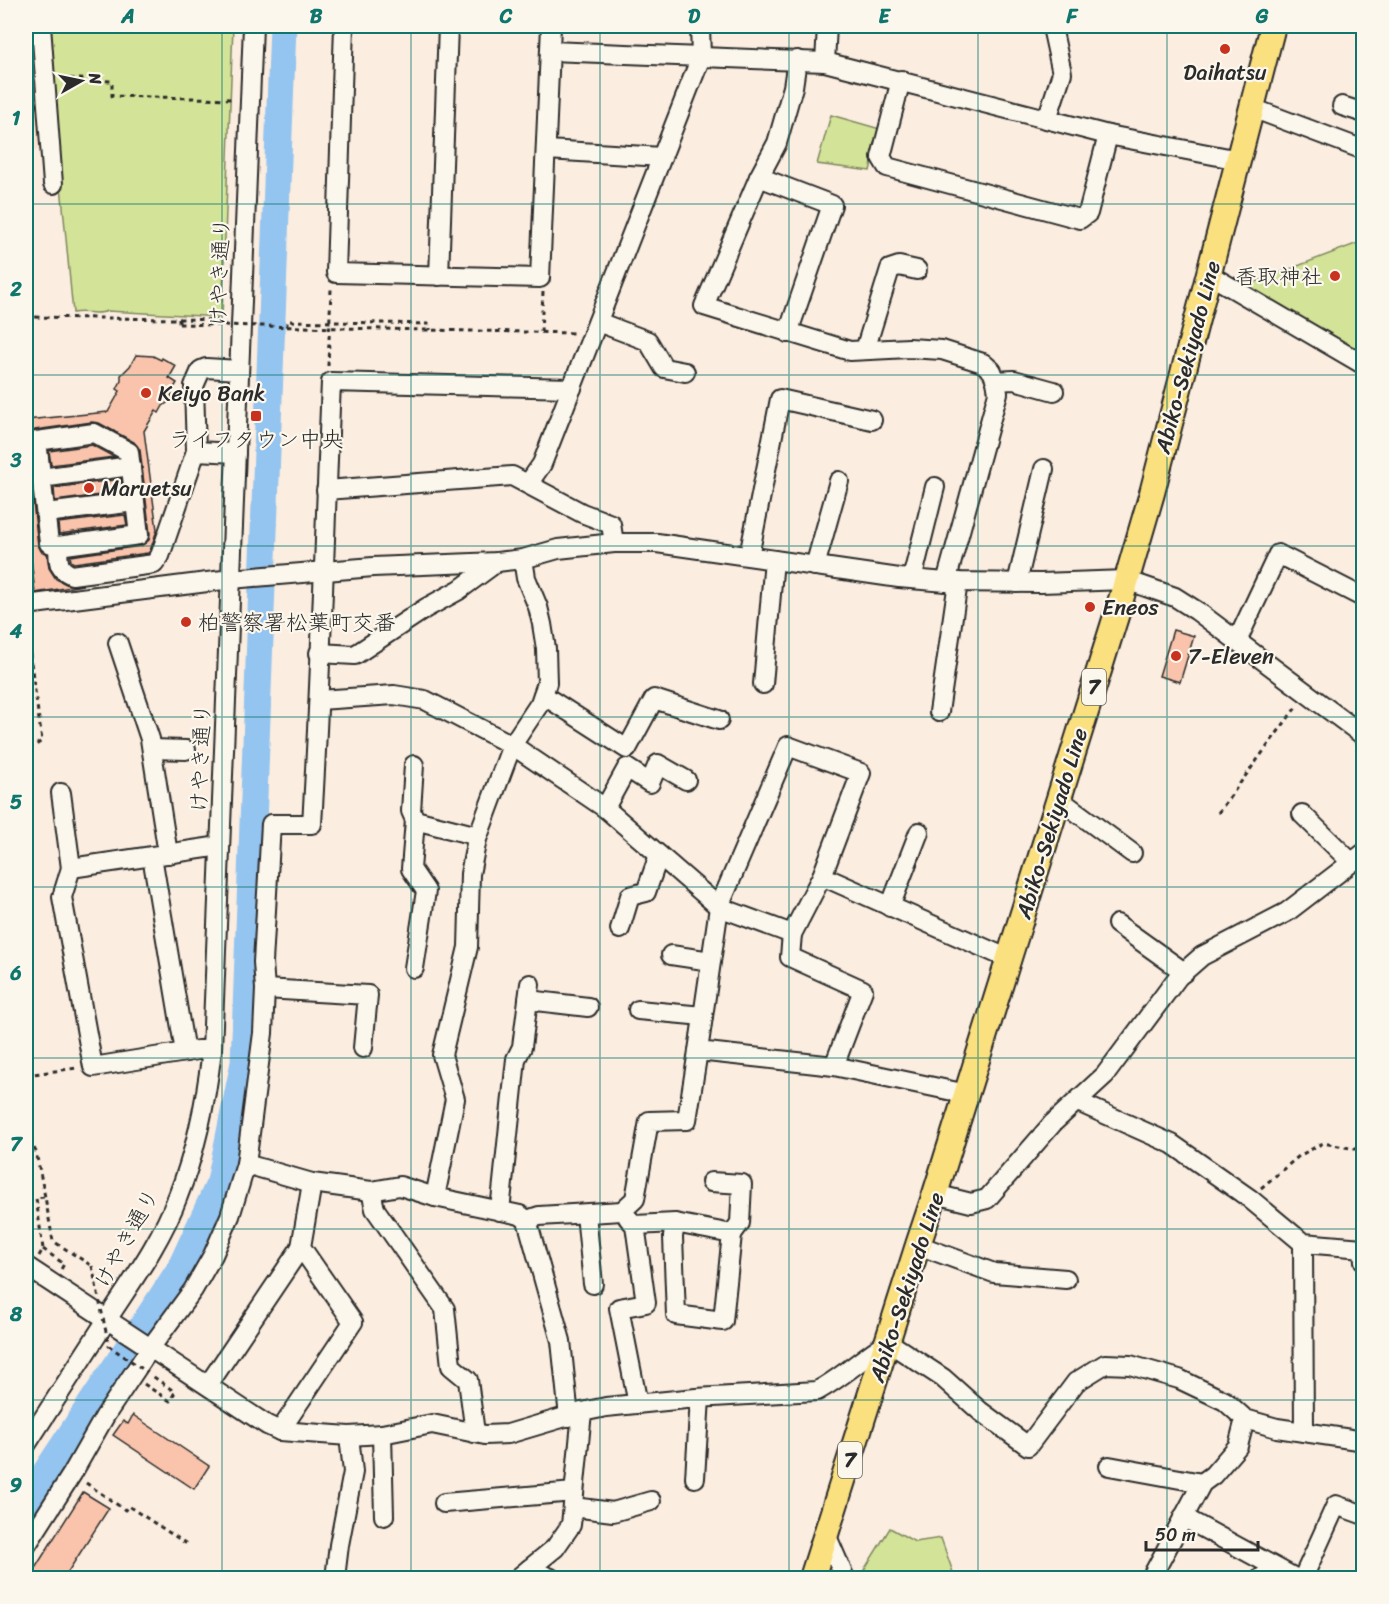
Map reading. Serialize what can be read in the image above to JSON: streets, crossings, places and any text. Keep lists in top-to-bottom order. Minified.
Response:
{"streets":{"main road":["Abiko-Sekiyado Line","7"],"street":["けやき通り"]},"places":{"other":["Daihatsu","香取神社","Keiyo Bank","Maruetsu","Eneos","柏警察署松葉町交番","7-Eleven"],"transit":["ライフタウン中央"]},"scale_bar":"50 m","north":"right","grid":{"columns":["A","B","C","D","E","F","G"],"rows":["1","2","3","4","5","6","7","8","9"]}}
